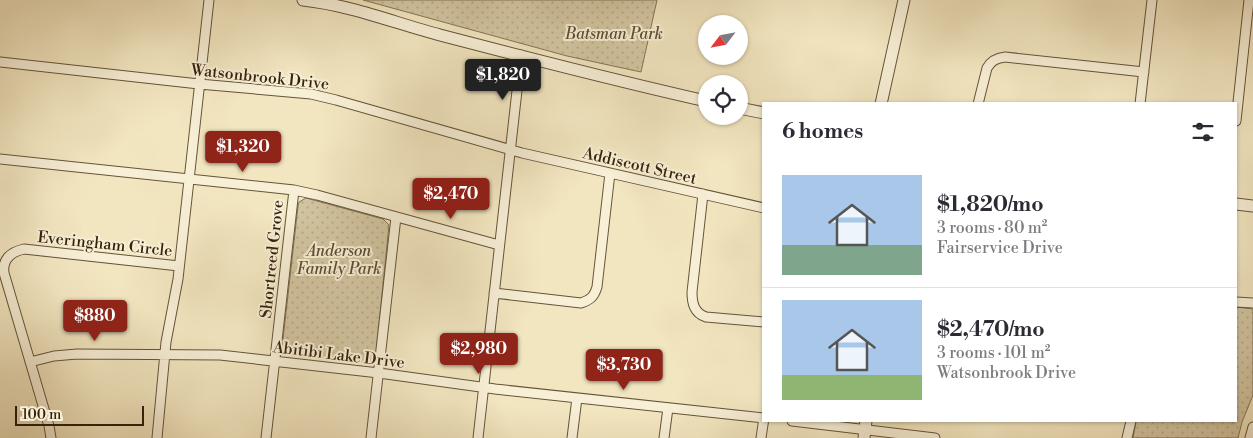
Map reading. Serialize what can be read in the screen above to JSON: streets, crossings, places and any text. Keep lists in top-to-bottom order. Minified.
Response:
{"streets":{"street":["Watsonbrook Drive","Addiscott Street","Everingham Circle","Shortreed Grove","Abitibi Lake Drive"]},"crossings":[["Watsonbrook Drive","Addiscott Street"],["Everingham Circle","Abitibi Lake Drive"],["Shortreed Grove","Abitibi Lake Drive"]],"parks":["Batsman Park","Anderson Family Park"],"scale_bar":"100 m","north":"bottom left","page":{"price":["$1,820","$1,320","$2,470","$880","$2,980","$3,730"],"heading":"6 homes","list":[{"name":"$1,820/mo","note":"3 rooms · 80 m² · Fairservice Drive"},{"name":"$2,470/mo","note":"3 rooms · 101 m² · Watsonbrook Drive"}],"scale":"100 m"}}
